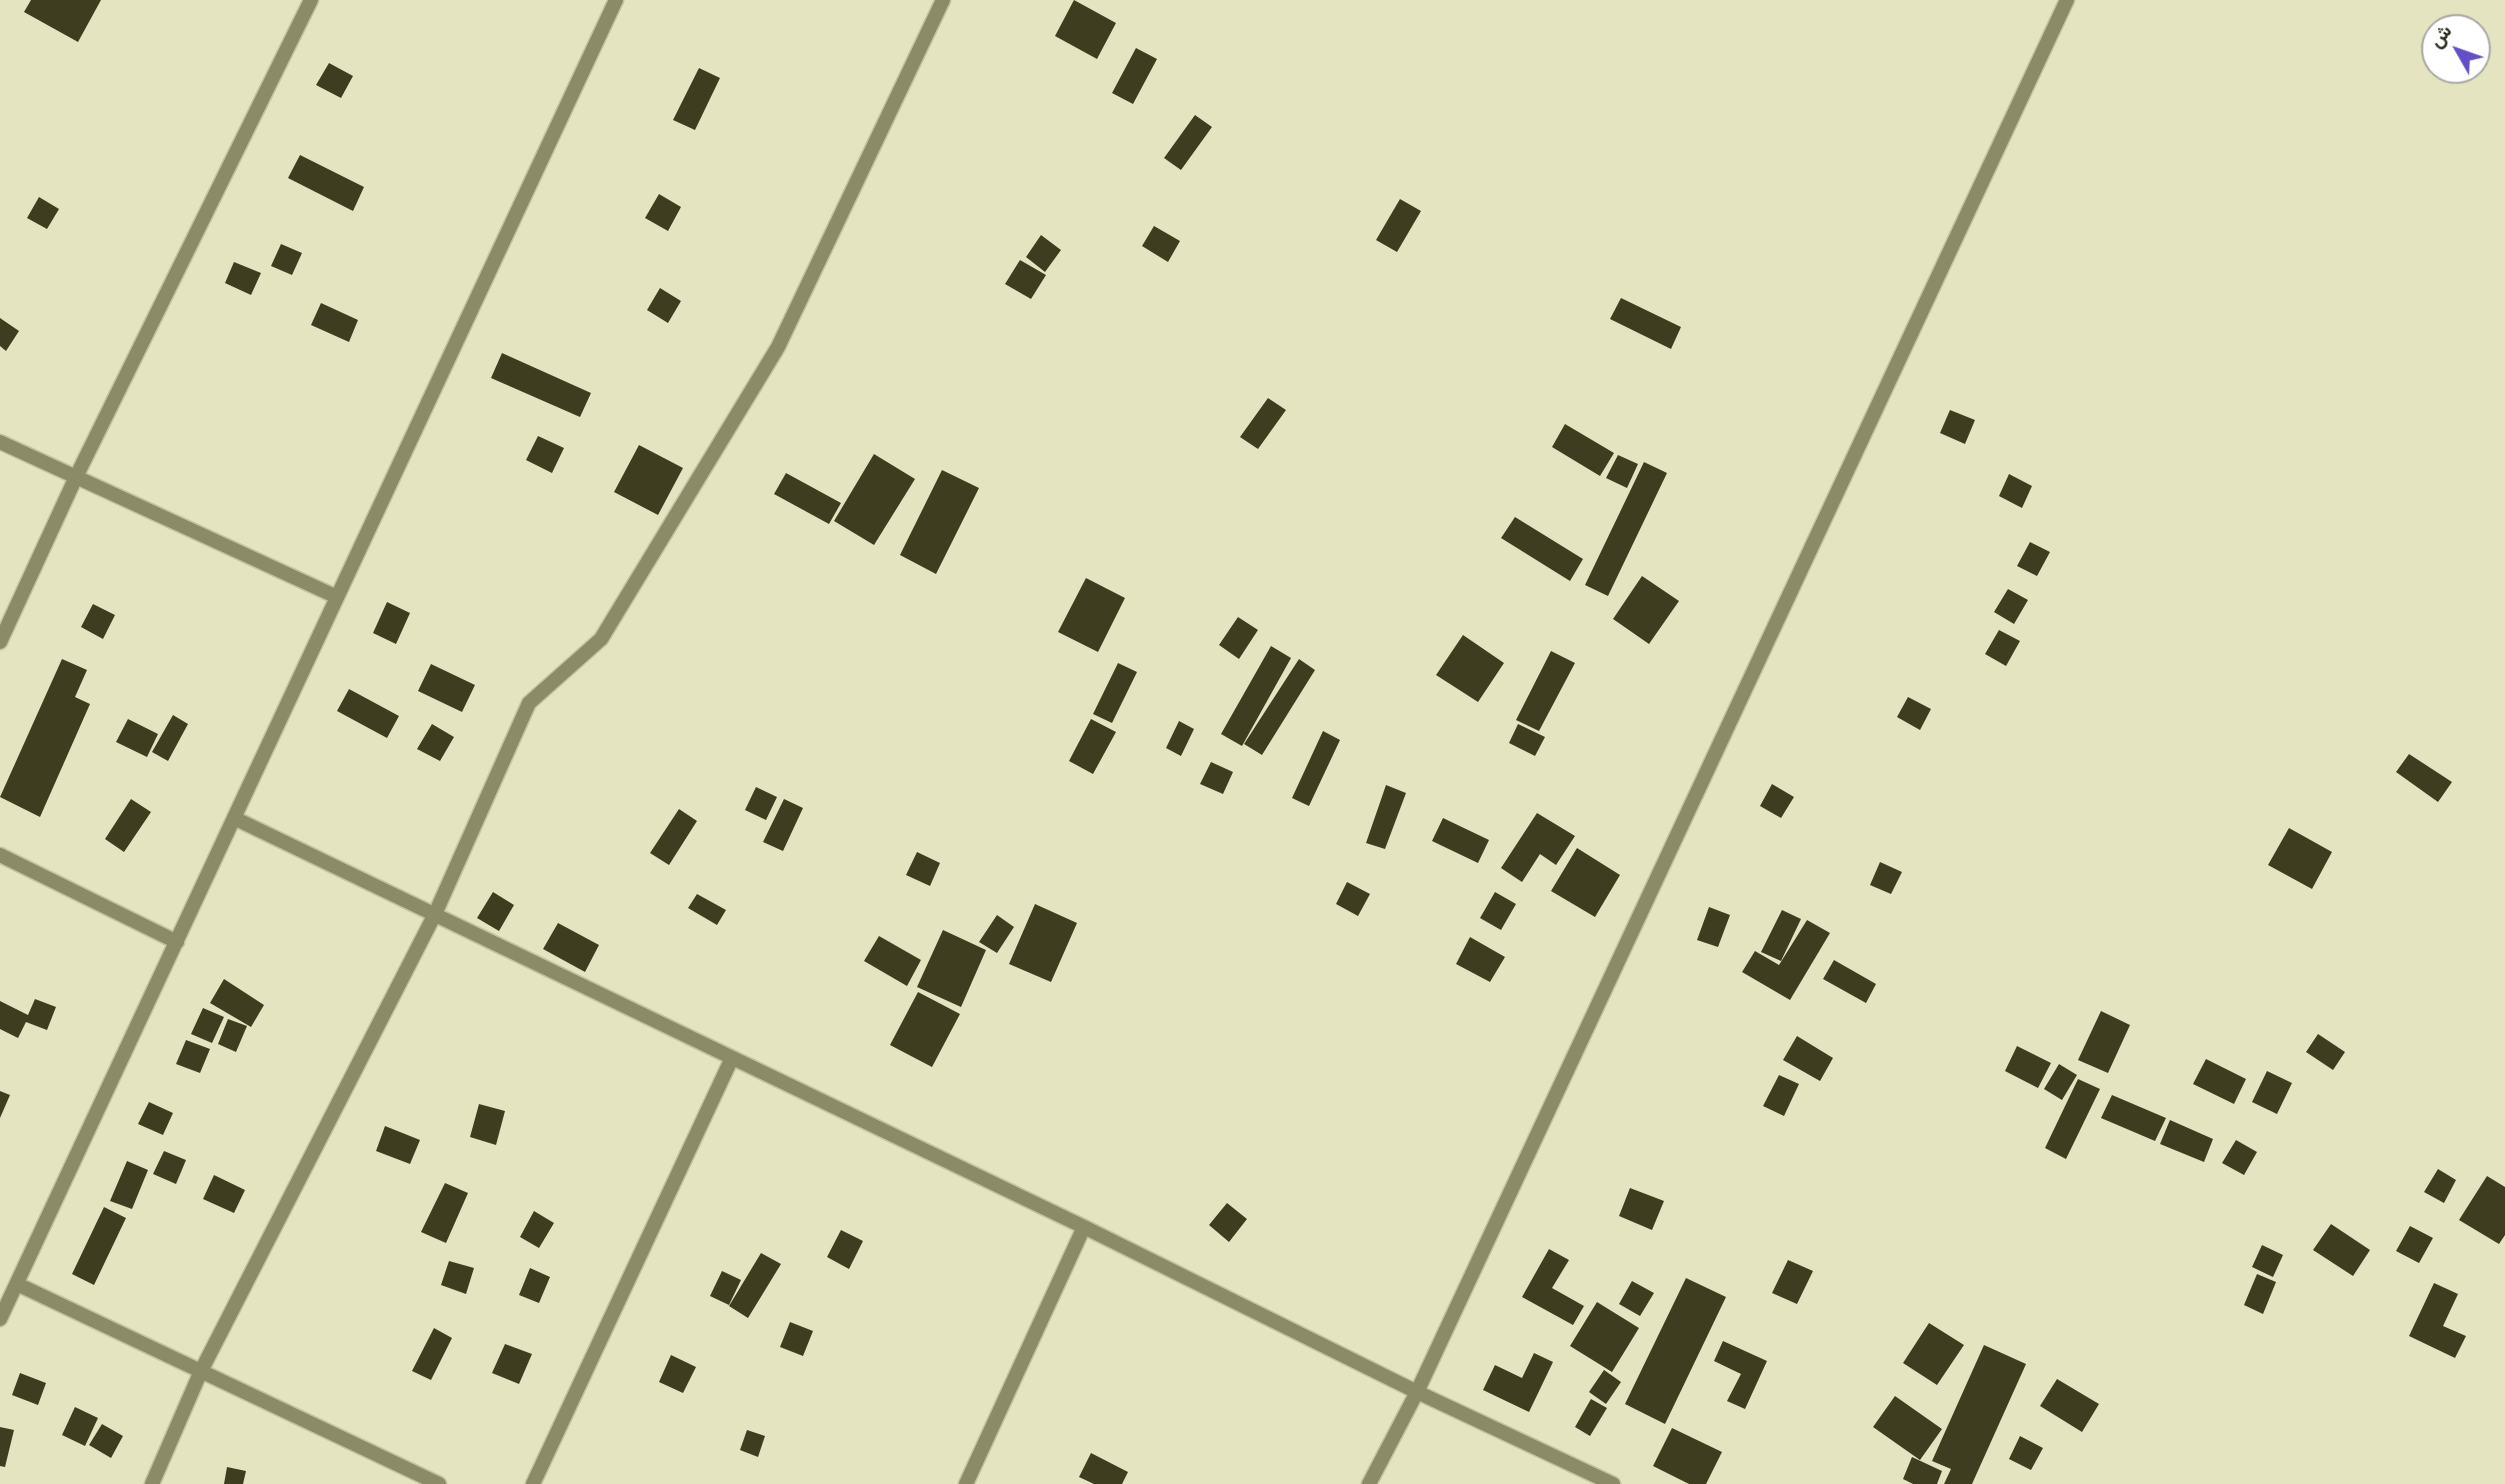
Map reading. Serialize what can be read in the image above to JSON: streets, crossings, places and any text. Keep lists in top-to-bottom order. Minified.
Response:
{"north":"top left"}
